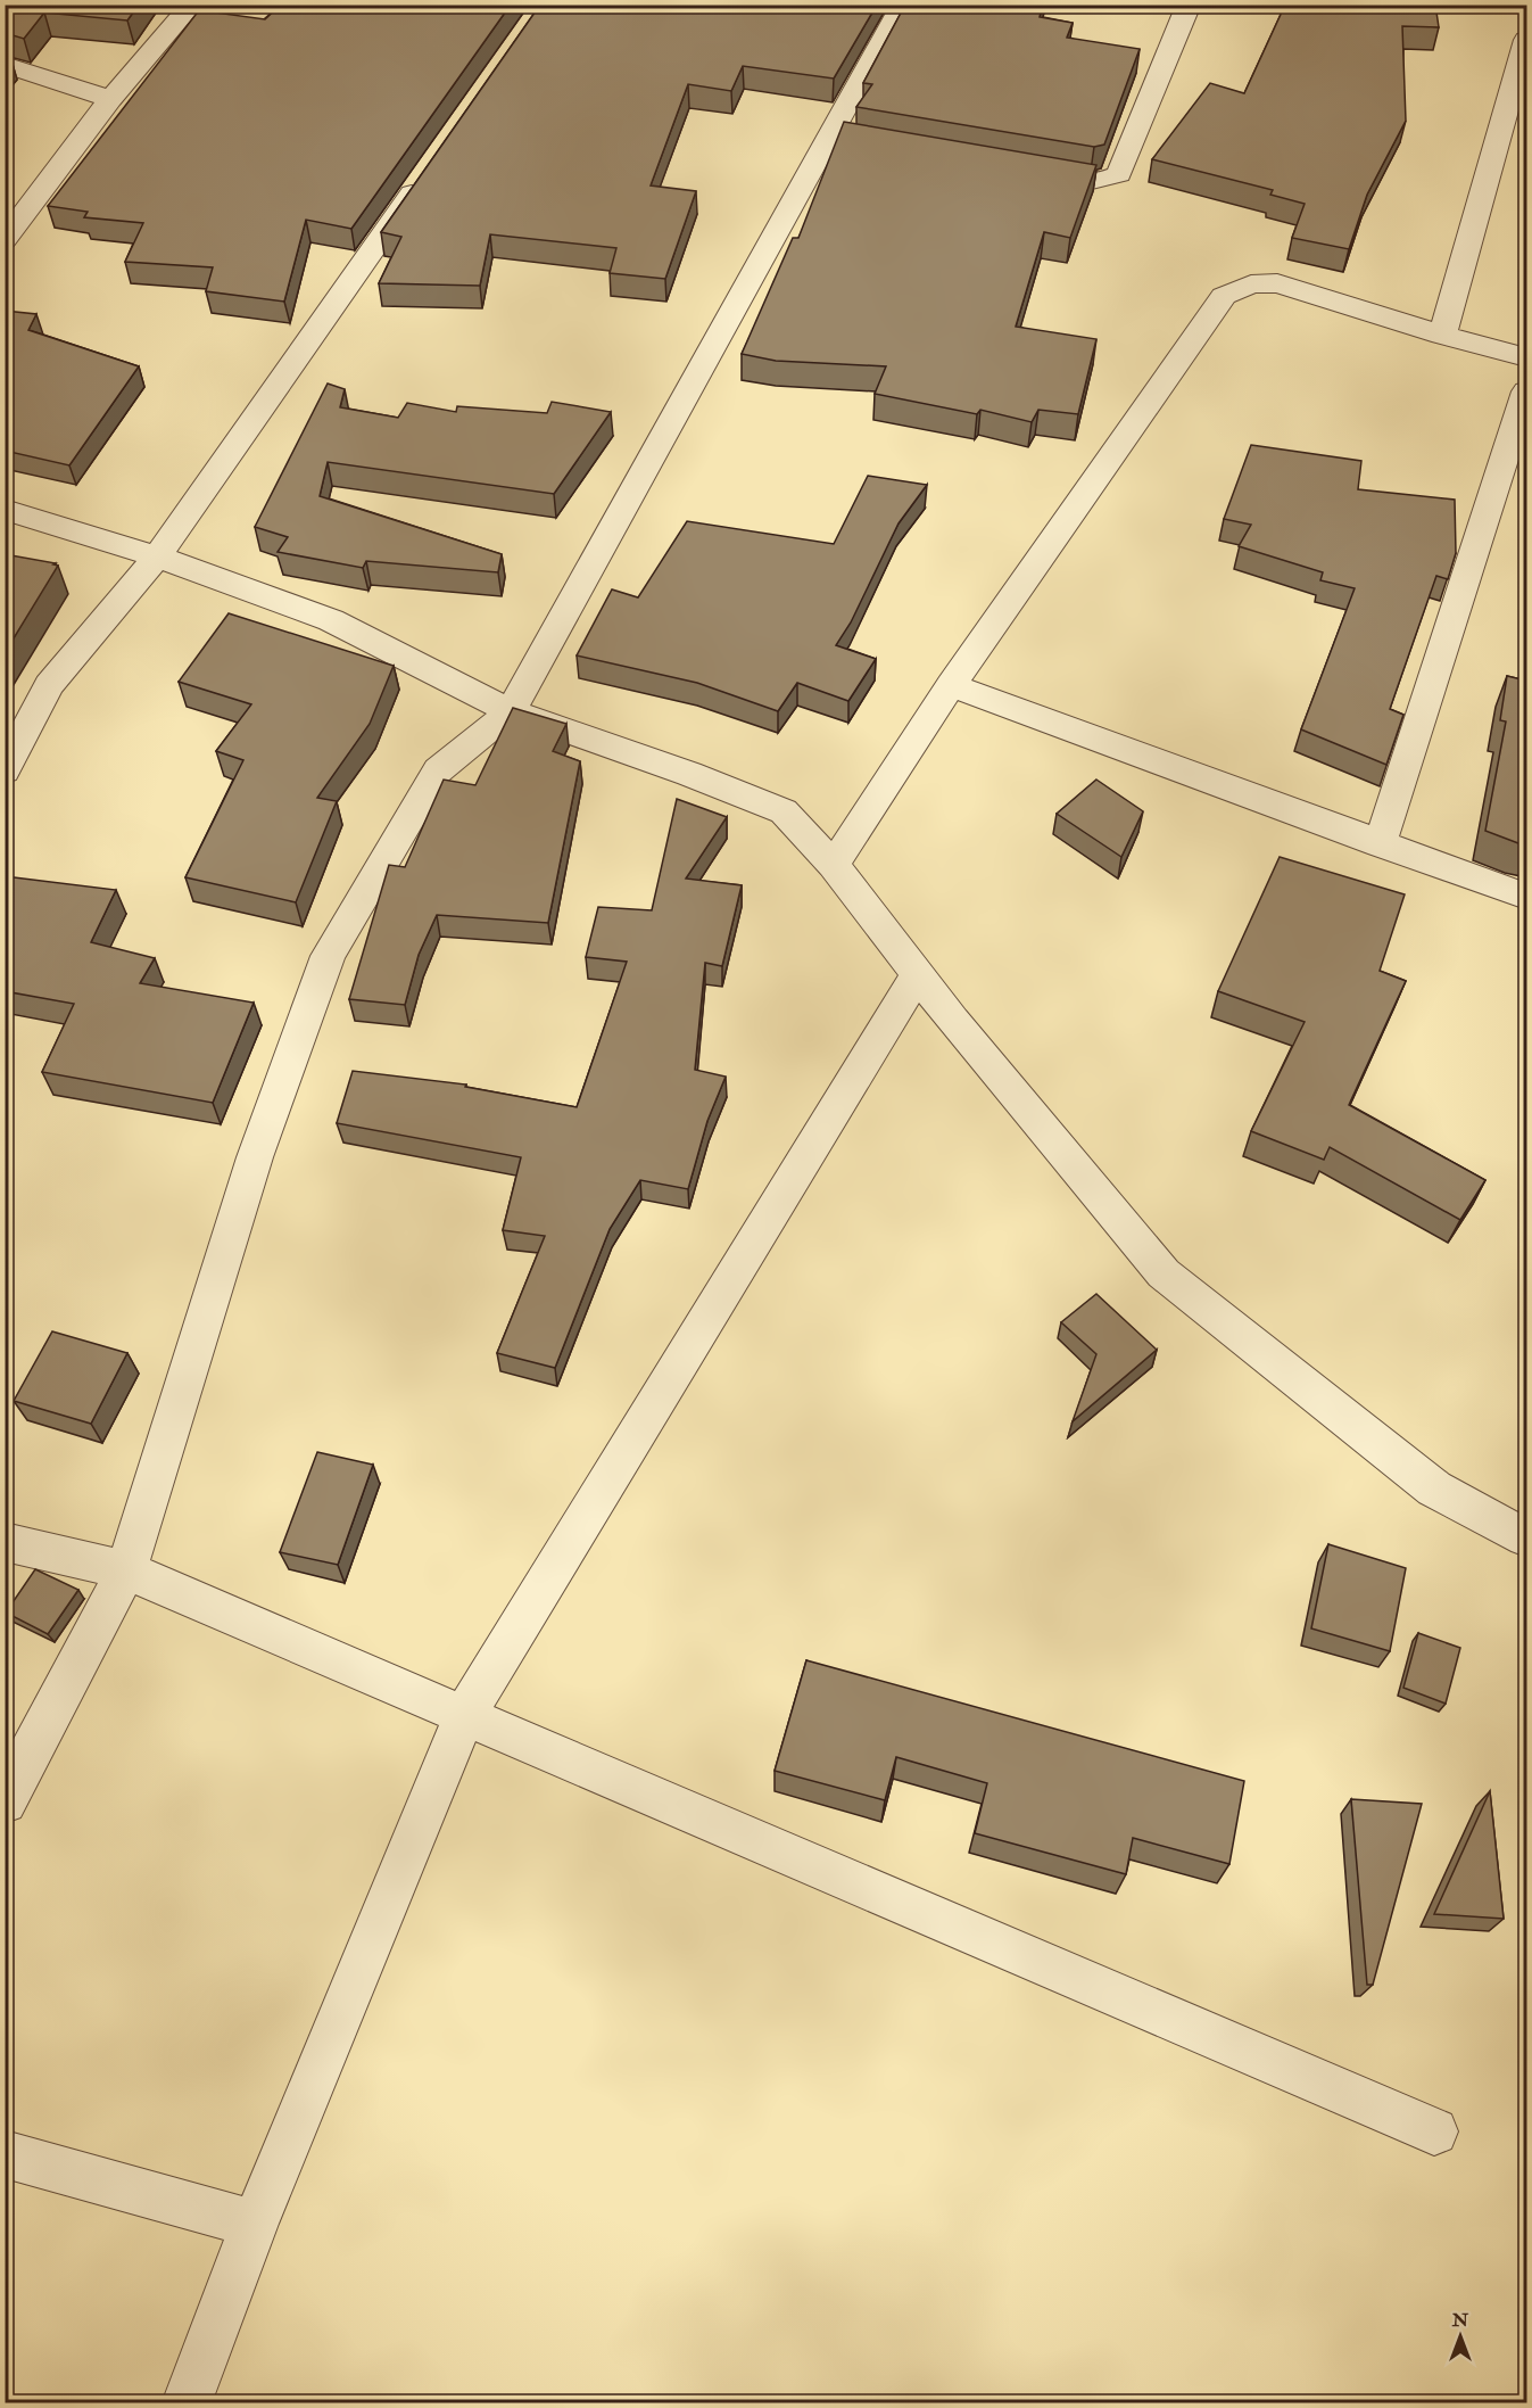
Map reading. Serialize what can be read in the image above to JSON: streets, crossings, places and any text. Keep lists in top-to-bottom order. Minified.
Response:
{"north":"top"}
